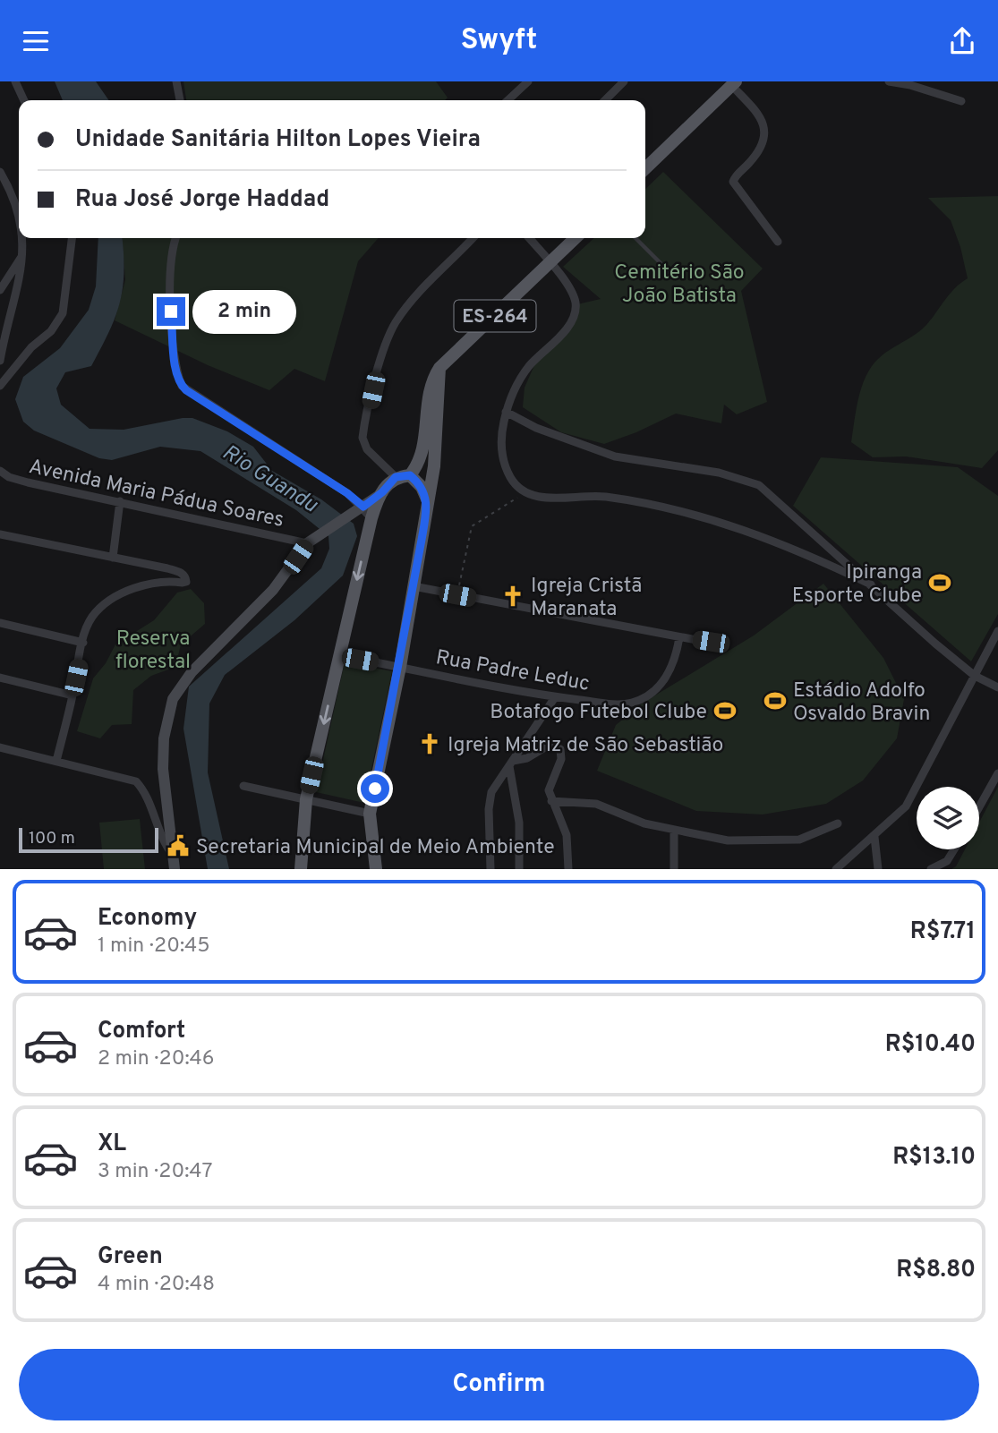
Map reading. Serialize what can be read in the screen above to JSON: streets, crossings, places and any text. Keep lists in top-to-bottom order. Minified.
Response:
{"streets":{"main road":["ES-264"],"street":["Avenida Maria Pádua Soares","Rua Padre Leduc"]},"water":["Rio Guandu"],"parks":["Cemitério São João Batista","Reserva florestal"],"places":{"sports":["Ipiranga Esporte Clube","Estádio Adolfo Osvaldo Bravin","Botafogo Futebol Clube"],"church":["Igreja Cristã Maranata","Igreja Matriz de São Sebastião"],"public building":["Secretaria Municipal de Meio Ambiente"]},"scale_bar":"100 m","page":{"header":"Swyft","banner":["Unidade Sanitária Hilton Lopes Vieira","Rua José Jorge Haddad"],"bubble":"2 min","scale":"100 m","list":[{"name":"Economy","note":"1 min · 20:45","value":"R$7.71"},{"name":"Comfort","note":"2 min · 20:46","value":"R$10.40"},{"name":"XL","note":"3 min · 20:47","value":"R$13.10"},{"name":"Green","note":"4 min · 20:48","value":"R$8.80"}],"buttons":"Confirm"}}
